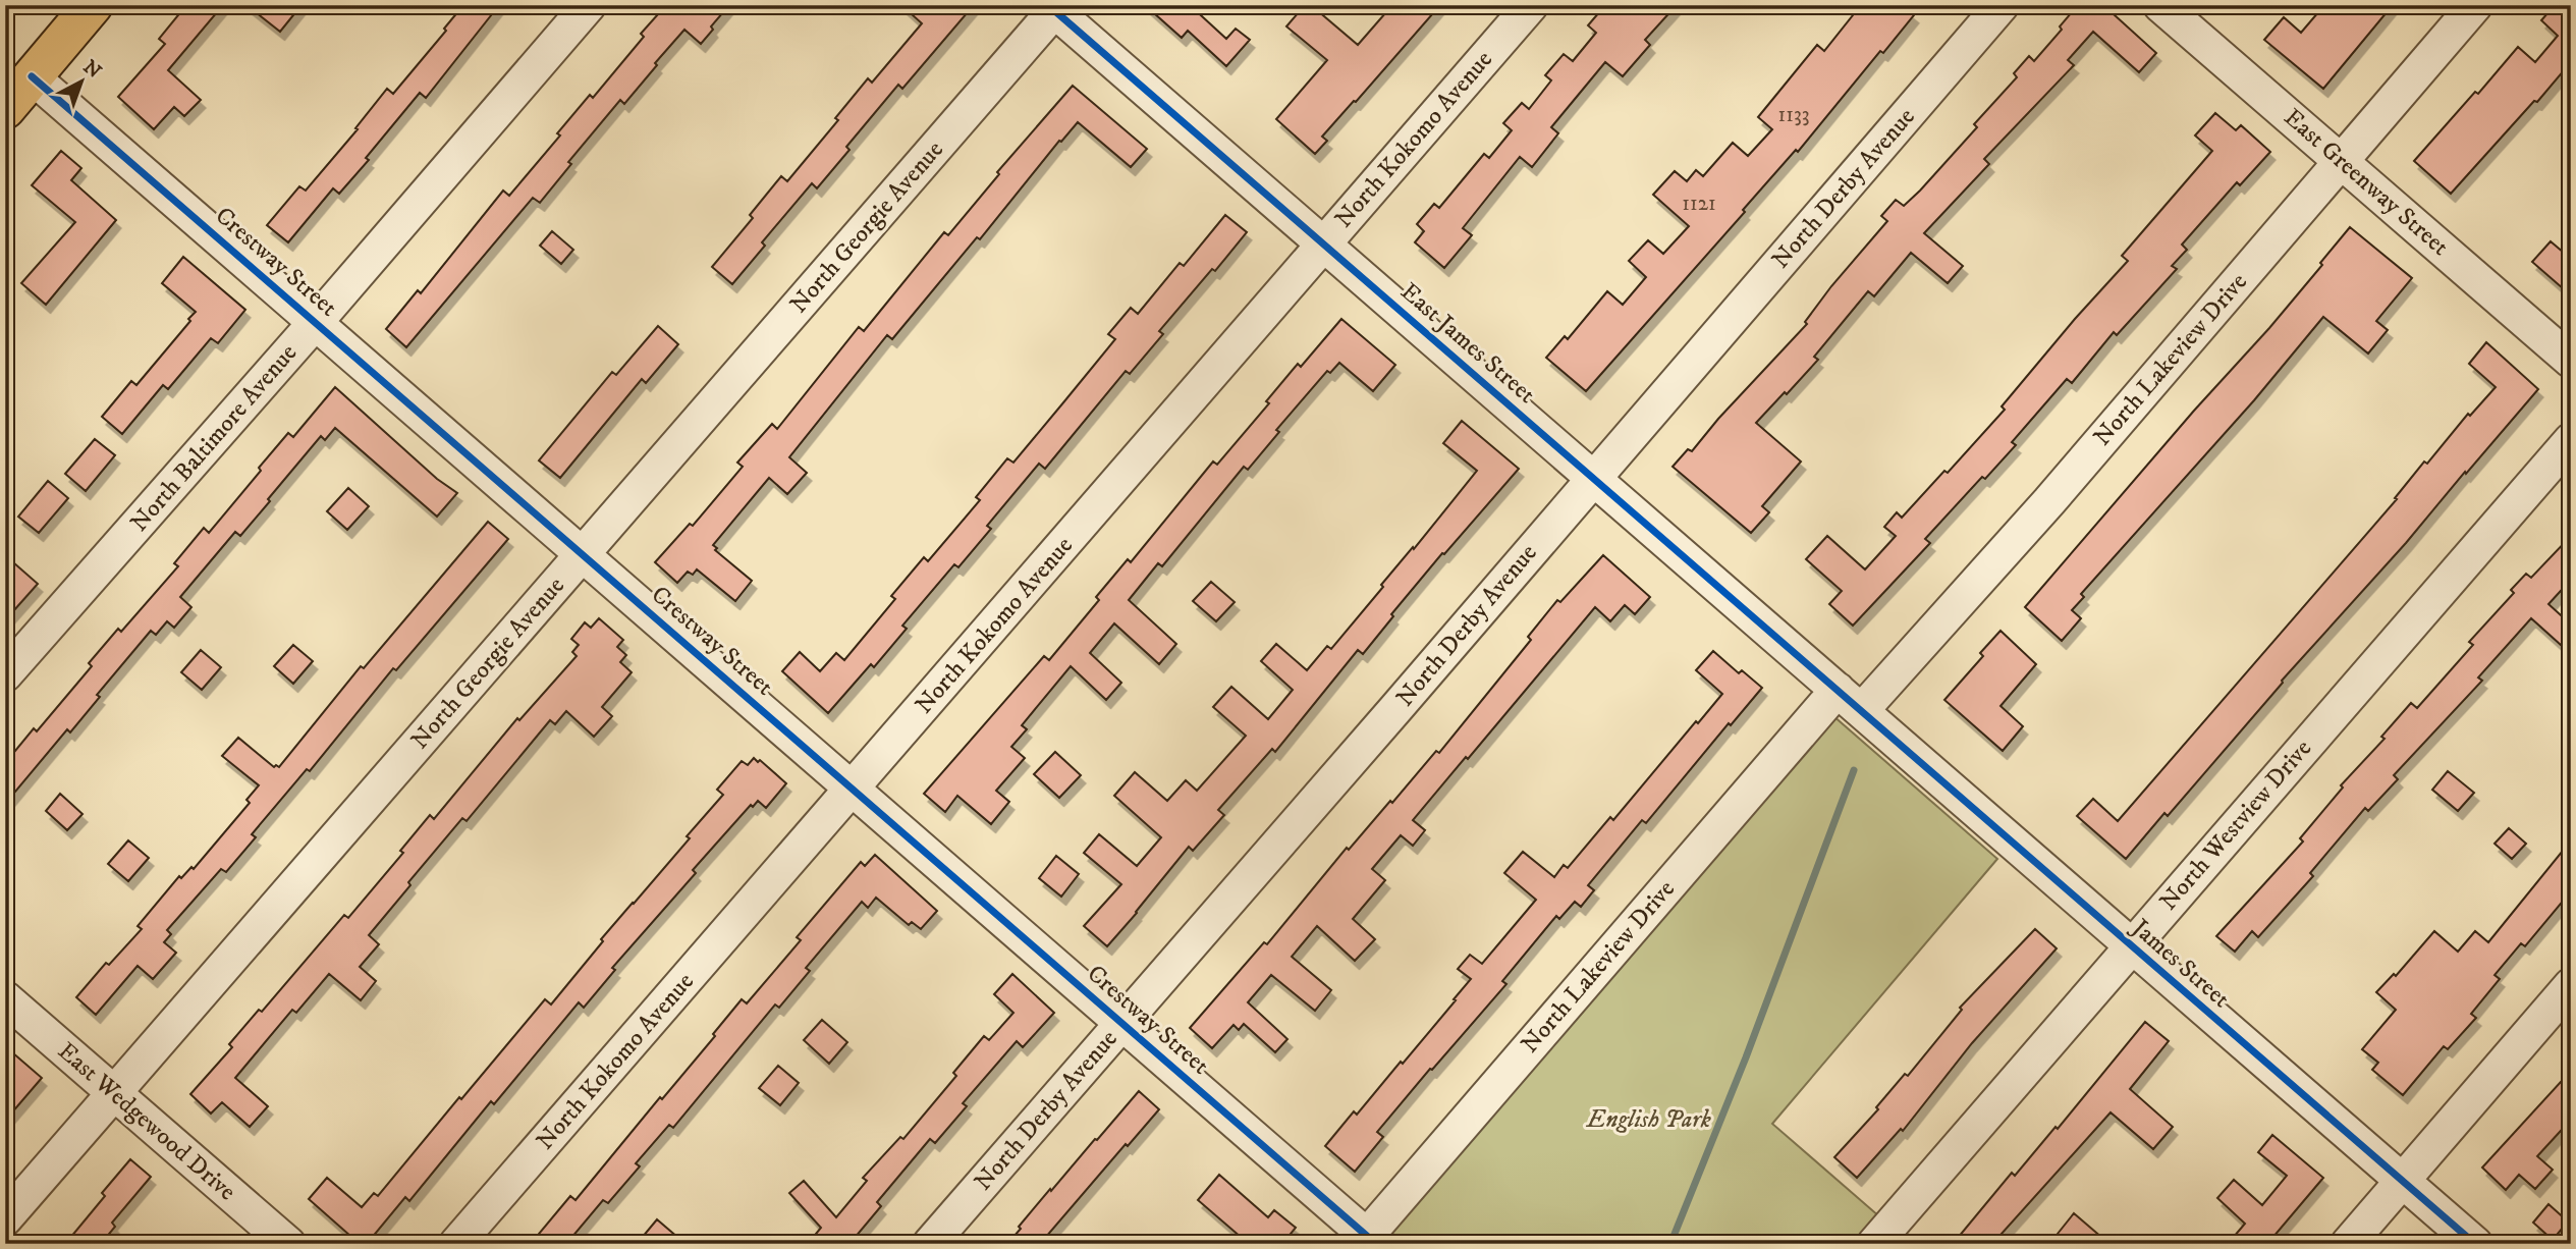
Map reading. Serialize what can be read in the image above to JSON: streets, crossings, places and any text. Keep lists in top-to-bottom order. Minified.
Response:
{"streets":{"street":["North Kokomo Avenue","East Greenway Street","North Derby Avenue","North Georgie Avenue","Crestway Street","East James Street","North Lakeview Drive","North Baltimore Avenue","North Westview Drive","James Street","East Wedgewood Drive"]},"crossings":[["North Kokomo Avenue","Crestway Street"],["North Kokomo Avenue","East James Street"],["East Greenway Street","North Lakeview Drive"],["North Derby Avenue","Crestway Street"],["North Derby Avenue","East James Street"],["North Georgie Avenue","Crestway Street"],["North Georgie Avenue","East James Street"],["North Georgie Avenue","East Wedgewood Drive"],["Crestway Street","North Lakeview Drive"],["Crestway Street","North Baltimore Avenue"],["East James Street","North Lakeview Drive"],["East James Street","James Street"],["North Lakeview Drive","James Street"],["North Westview Drive","James Street"]],"parks":["English Park"],"house_numbers":["1133","1121"],"north":"top right"}
